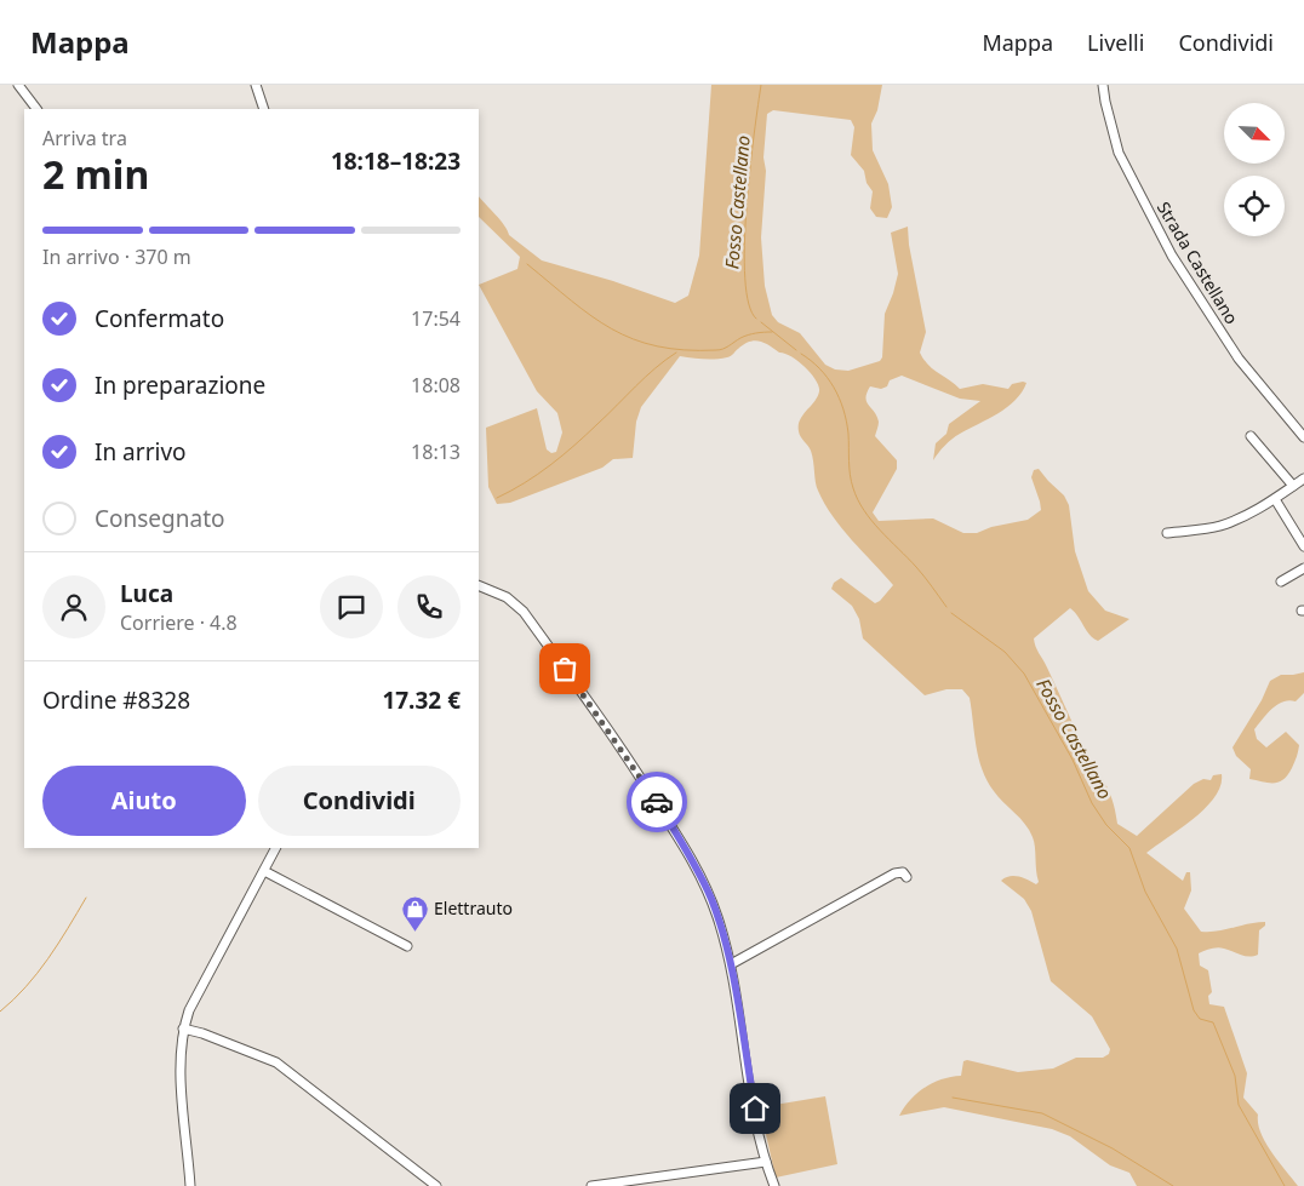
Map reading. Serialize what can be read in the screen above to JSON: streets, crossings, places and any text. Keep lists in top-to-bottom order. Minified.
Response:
{"streets":{"street":["Strada Castellano"]},"water":["Fosso Castellano"],"places":{"shop":["Elettrauto"]},"north":"bottom right","page":{"header":"Mappa","nav":["Mappa","Livelli","Condividi"],"heading":["2 min","Arriva tra","18:18–18:23"],"panel":["Luca","Corriere · 4.8","Ordine #8328","17.32 €"],"bar":"In arrivo · 370 m","list":[["Confermato","17:54"],["In preparazione","18:08"],["In arrivo","18:13"],"Consegnato"],"buttons":["Aiuto","Condividi"]}}
